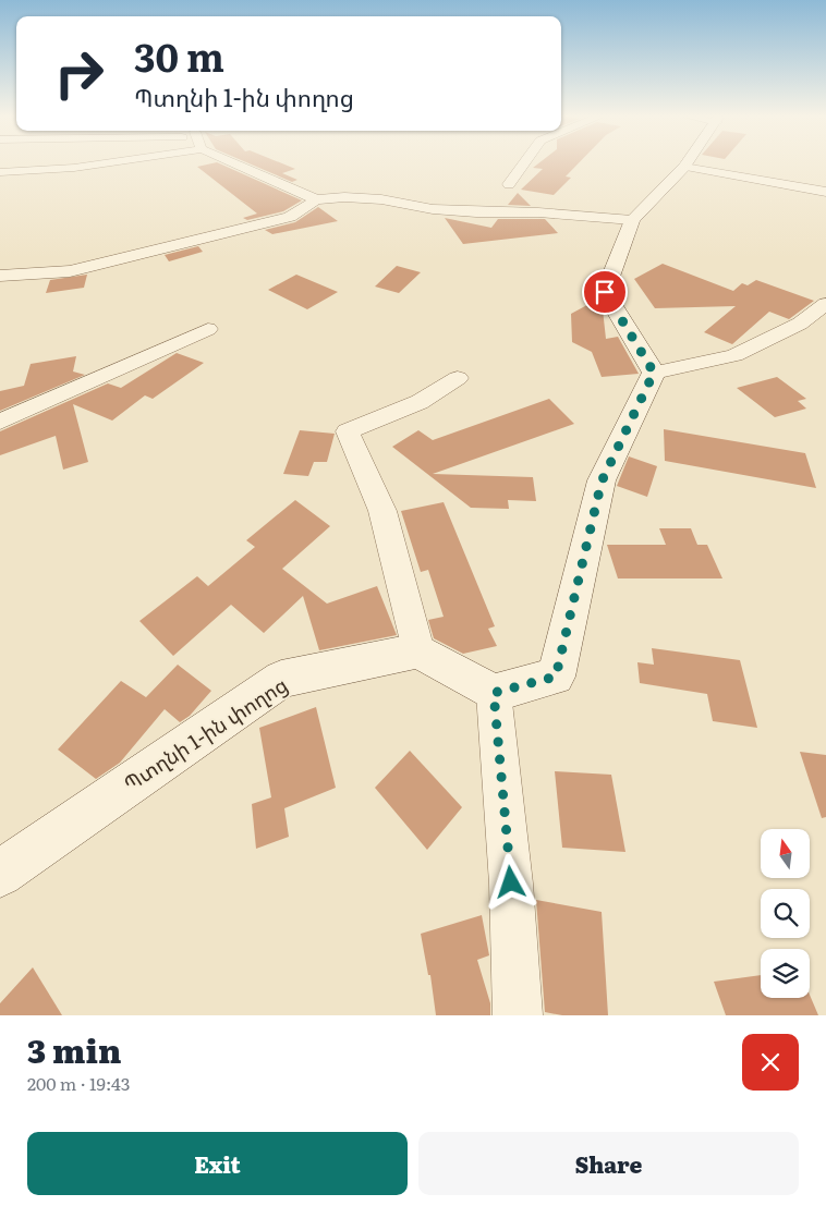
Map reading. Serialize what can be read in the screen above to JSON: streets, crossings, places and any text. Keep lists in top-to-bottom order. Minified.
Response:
{"streets":{"street":["Պտղնի 1-ին փողոց"]},"north":"top","page":{"turn":["30 m","Պտղնի 1-ին փողոց"],"heading":["3 min","200 m · 19:43"],"buttons":["Exit","Share"]}}
